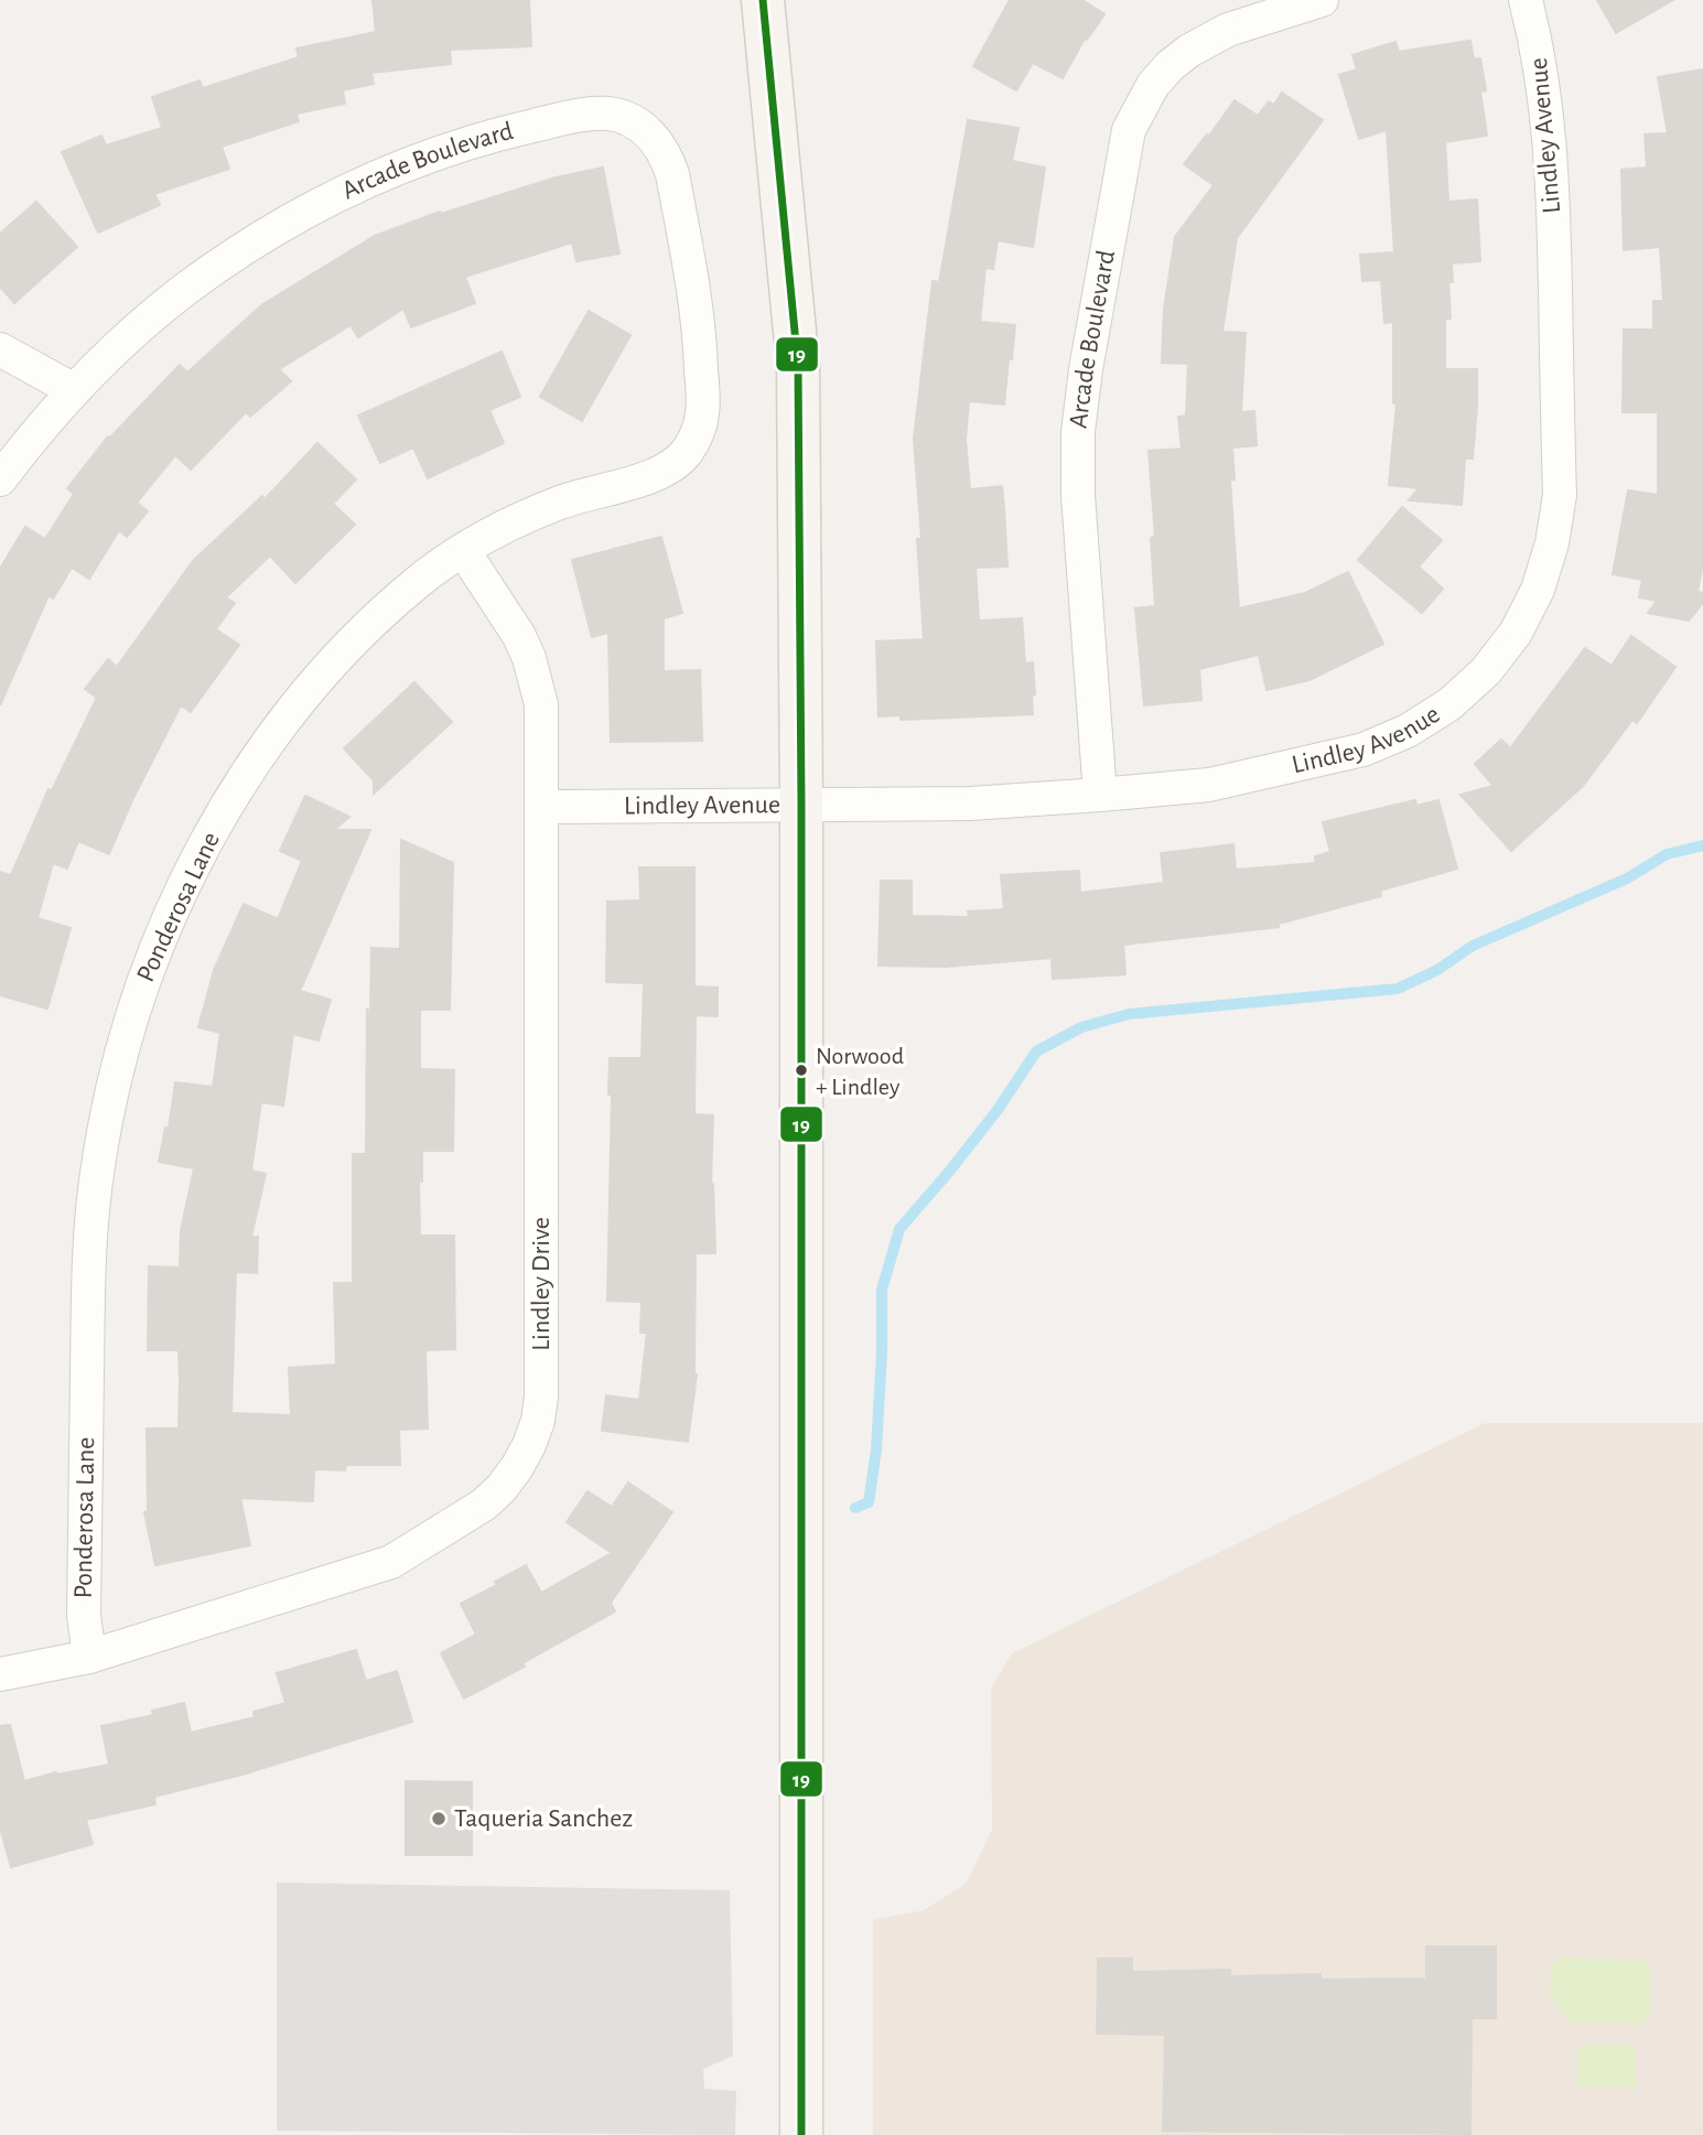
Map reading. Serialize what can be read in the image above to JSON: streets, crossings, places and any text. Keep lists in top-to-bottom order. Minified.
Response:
{"streets":{"street":["Lindley Avenue","Arcade Boulevard","Ponderosa Lane","Lindley Drive"]},"crossings":[["Lindley Avenue","Arcade Boulevard"],["Lindley Avenue","Lindley Drive"],["Arcade Boulevard","Ponderosa Lane"],["Ponderosa Lane","Lindley Drive"]],"places":["Norwood + Lindley","Taqueria Sanchez"],"lines":["transit line 19"]}
